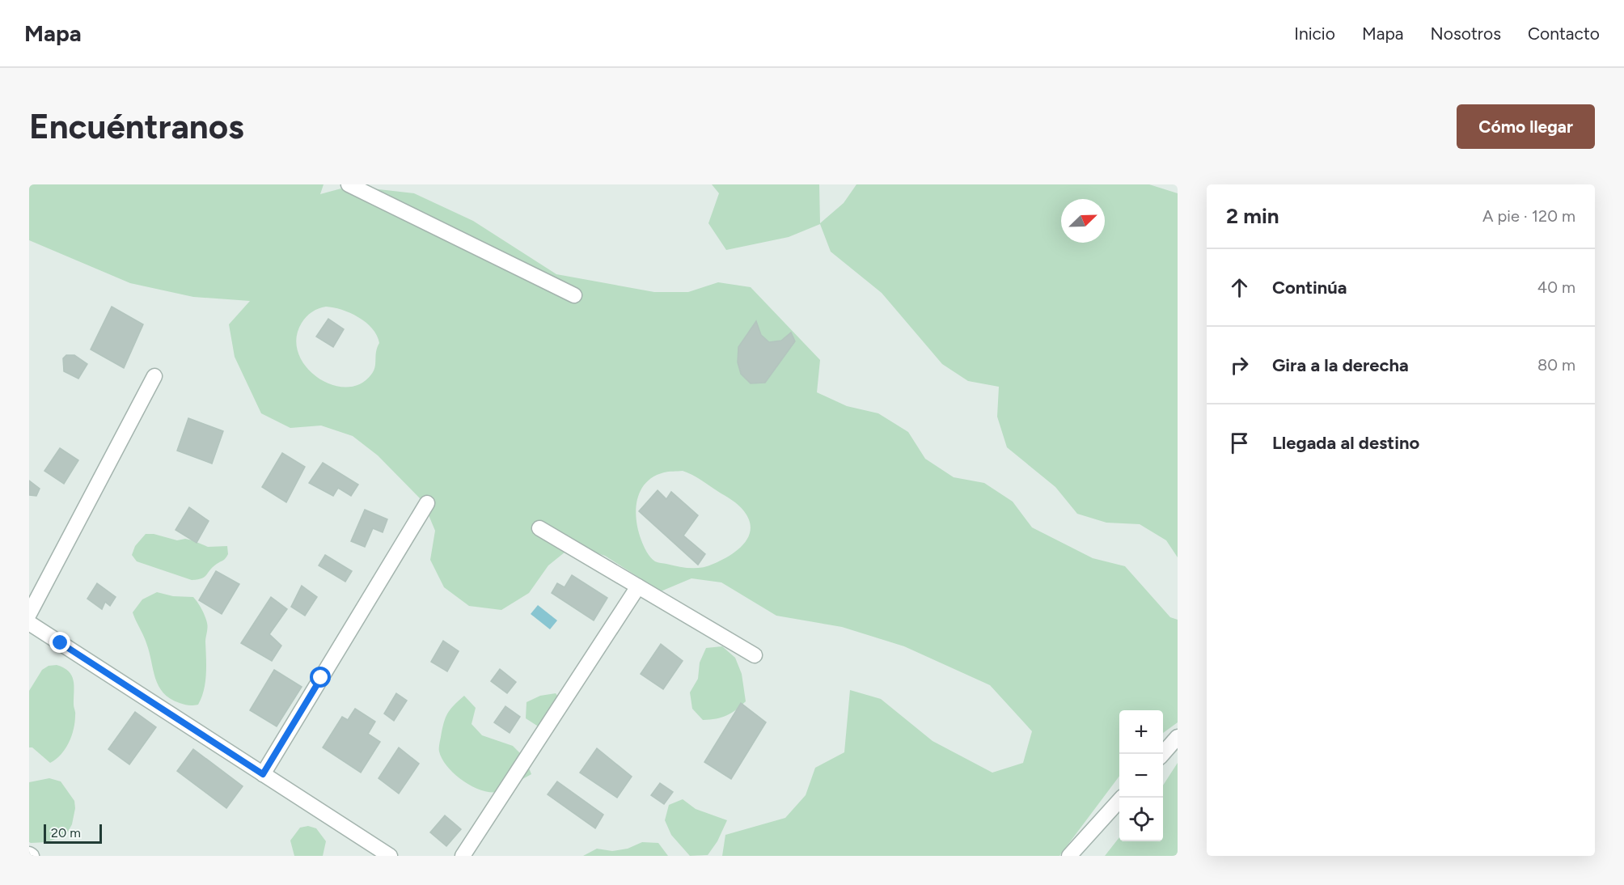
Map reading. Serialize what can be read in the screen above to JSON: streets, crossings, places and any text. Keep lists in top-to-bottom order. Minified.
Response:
{"scale_bar":"20 m","north":"top right","page":{"header":"Mapa","nav":["Inicio","Mapa","Nosotros","Contacto"],"buttons":"Cómo llegar","title":"Encuéntranos","heading":["2 min","A pie · 120 m"],"list":[["Continúa","40 m"],["Gira a la derecha","80 m"],"Llegada al destino"],"map_buttons":["+","−"],"scale":"20 m"}}
